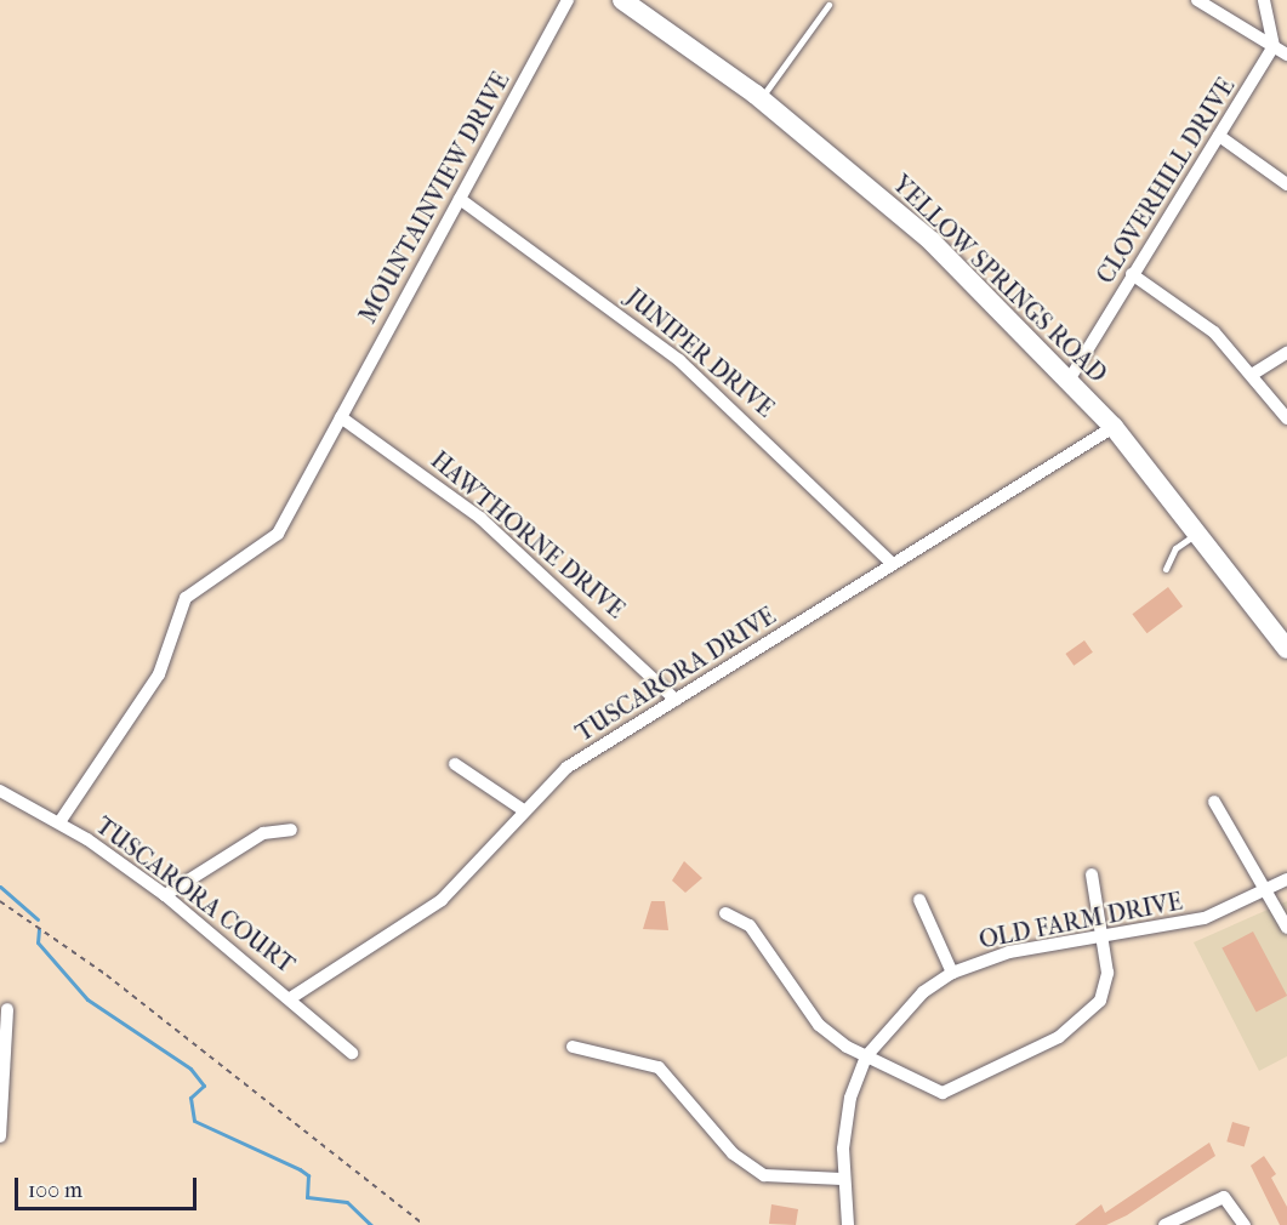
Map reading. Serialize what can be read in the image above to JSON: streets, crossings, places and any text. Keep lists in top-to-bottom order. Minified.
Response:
{"streets":{"main road":["YELLOW SPRINGS ROAD"],"street":["CLOVERHILL DRIVE","MOUNTAINVIEW DRIVE","JUNIPER DRIVE","HAWTHORNE DRIVE","TUSCARORA DRIVE","TUSCARORA COURT","OLD FARM DRIVE"]},"crossings":[["CLOVERHILL DRIVE","YELLOW SPRINGS ROAD"],["MOUNTAINVIEW DRIVE","JUNIPER DRIVE"],["MOUNTAINVIEW DRIVE","HAWTHORNE DRIVE"],["MOUNTAINVIEW DRIVE","TUSCARORA COURT"],["YELLOW SPRINGS ROAD","TUSCARORA DRIVE"],["JUNIPER DRIVE","TUSCARORA DRIVE"],["HAWTHORNE DRIVE","TUSCARORA DRIVE"],["TUSCARORA DRIVE","TUSCARORA COURT"]],"scale_bar":"100 m"}
